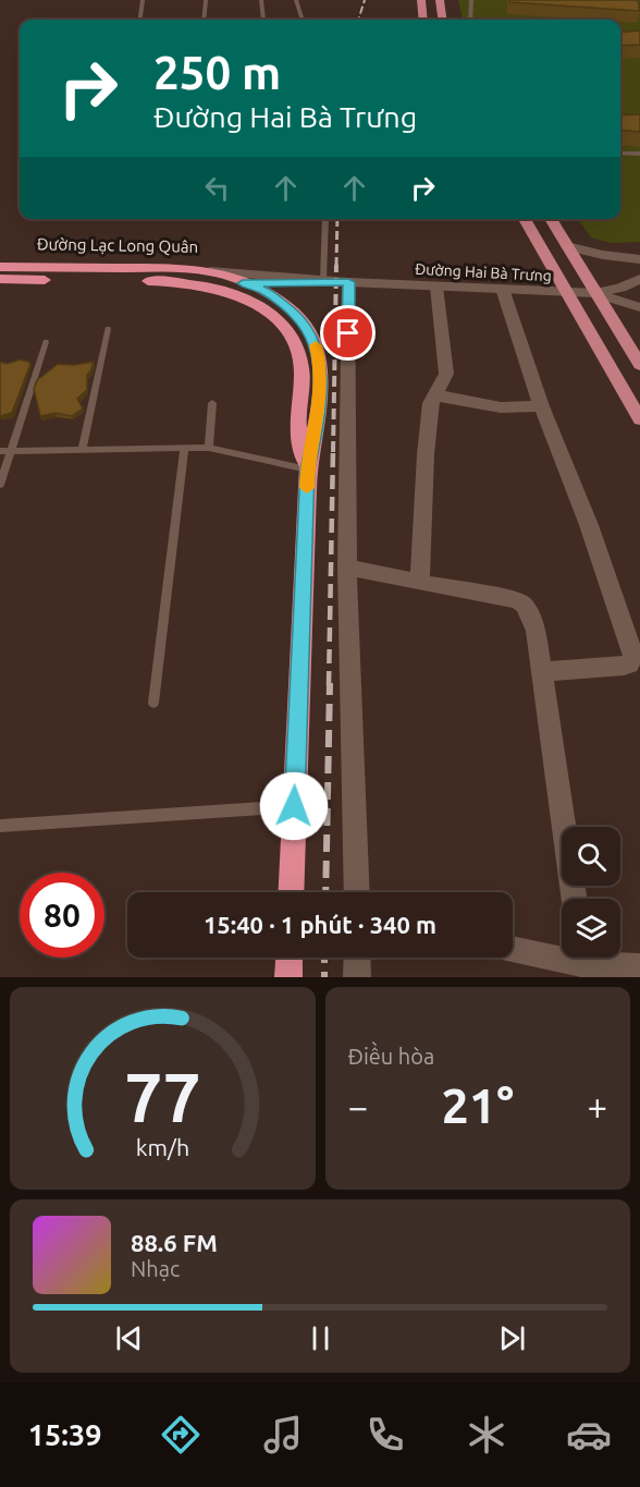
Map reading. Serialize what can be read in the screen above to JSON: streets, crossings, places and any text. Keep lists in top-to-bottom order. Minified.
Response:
{"streets":{"highway":["Đường Lạc Long Quân"],"street":["Đường Hai Bà Trưng"]},"crossings":[["Đường Lạc Long Quân","Đường Hai Bà Trưng"]],"page":{"turn":["250 m","Đường Hai Bà Trưng"],"limit":"80","trip":"15:40 · 1 phút · 340 m","tile":"Điều hòa","heat":["−","21°","+"],"song":["88.6 FM","Nhạc"],"tabs":"15:39","gauge":["77","km/h"]}}
